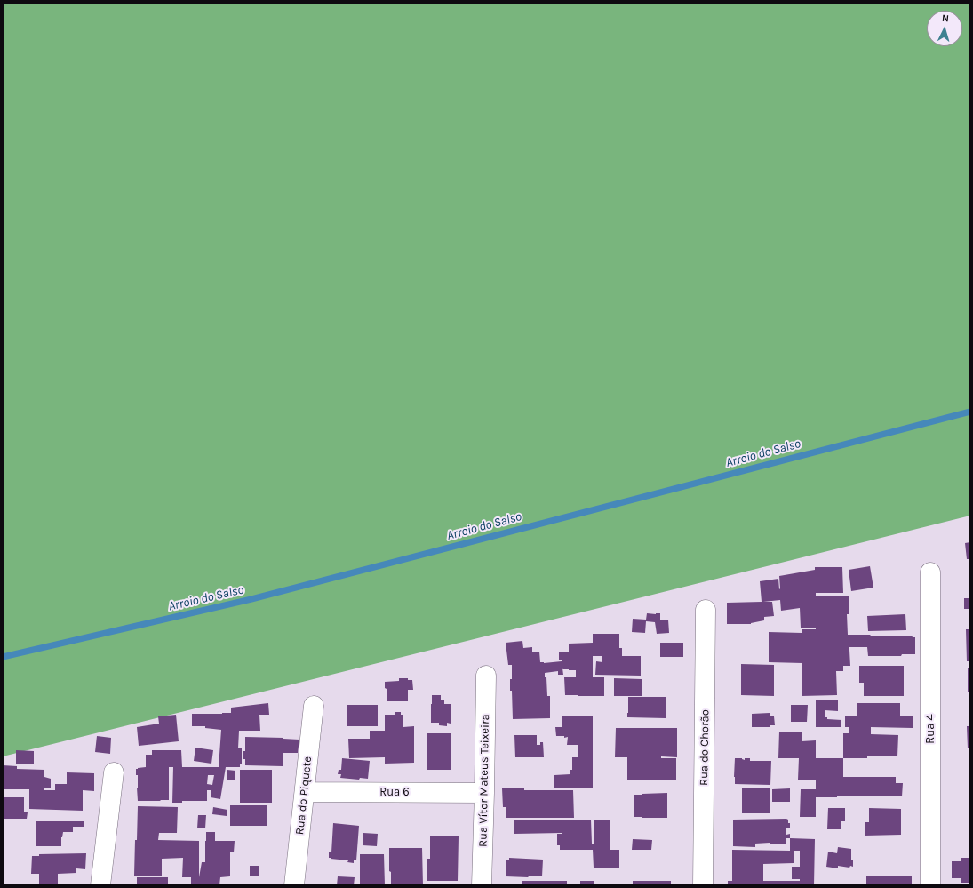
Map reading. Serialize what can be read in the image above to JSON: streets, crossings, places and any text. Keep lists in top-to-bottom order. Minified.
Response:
{"streets":{"street":["Rua 4","Rua do Chorão","Rua Vítor Mateus Teixeira","Rua 6","Rua do Piquete"]},"crossings":[["Rua Vítor Mateus Teixeira","Rua 6"],["Rua 6","Rua do Piquete"]],"water":["Arroio do Salso"],"north":"top"}
